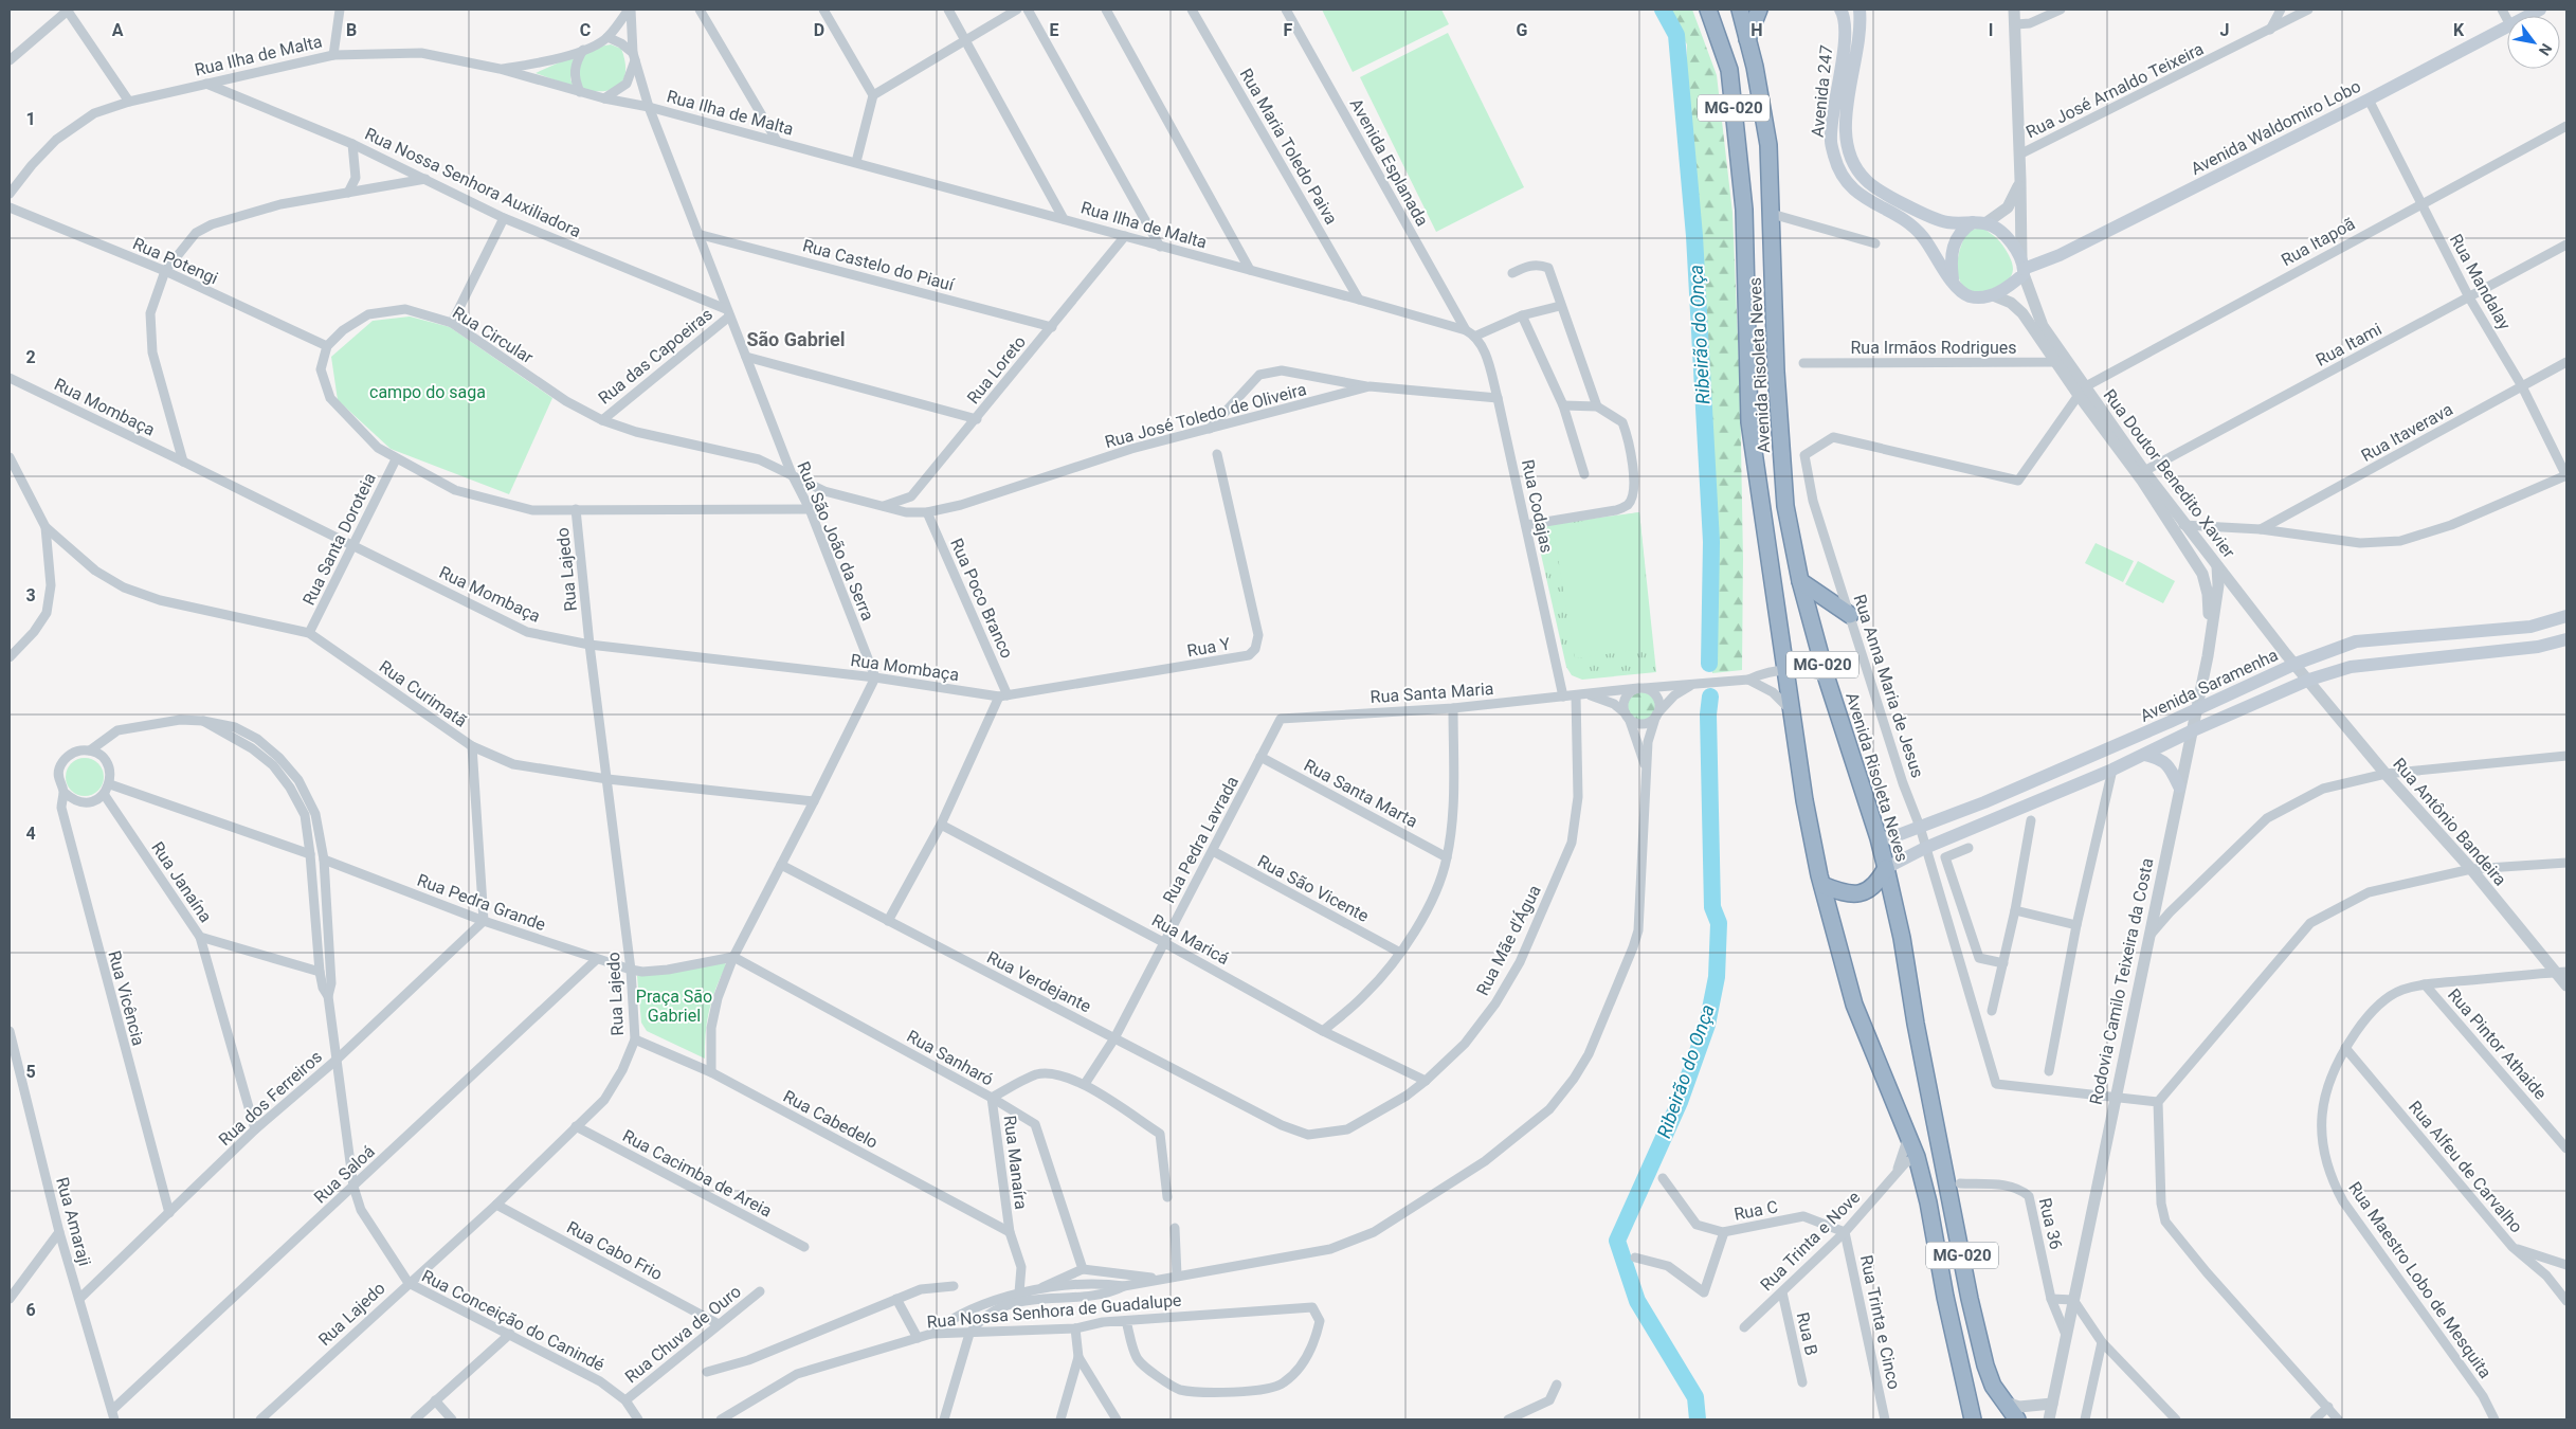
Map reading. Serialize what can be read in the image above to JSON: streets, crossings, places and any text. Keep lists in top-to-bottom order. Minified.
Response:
{"streets":{"highway":["MG-020","Avenida Risoleta Neves"],"main road":["Avenida 247","Avenida Waldomiro Lobo","Avenida Saramenha"],"street":["Rua Ilha de Malta","Rua José Arnaldo Teixeira","Rua Maria Toledo Paiva","Avenida Esplanada","Rua Nossa Senhora Auxiliadora","Rua Itapoã","Rua Potengi","Rua Castelo do Piauí","Rua Mandalay","Rua Circular","Rua Itami","Rua Irmãos Rodrigues","Rua das Capoeiras","Rua Loreto","Rua Mombaça","Rua José Toledo de Oliveira","Rua Itaverava","Rua Doutor Benedito Xavier","Rua Codajas","Rua Santa Doroteia","Rua São João da Serra","Rua Lajedo","Rua Poco Branco","Rua Y","Rua Anna Maria de Jesus","Rua Santa Maria","Rua Curimatã","Rua Santa Marta","Rua Antônio Bandeira","Rua Pedra Lavrada","Rua Janaína","Rua São Vicente","Rua Pedra Grande","Rua Maricá","Rua Mãe d'Água","Rua Verdejante","Rodovia Camilo Teixeira da Costa","Rua Vicência","Rua Pintor Athaide","Rua Sanharó","Rua dos Ferreiros","Rua Cabedelo","Rua Manaíra","Rua Alfeu de Carvalho","Rua Cacimba de Areia","Rua Saloá","Rua C","Rua Amaraji","Rua 36","Rua Trinta e Nove","Rua Cabo Frio","Rua Maestro Lobo de Mesquita","Rua Nossa Senhora de Guadalupe","Rua Conceição do Canindé","Rua Trinta e Cinco","Rua Chuva de Ouro","Rua B"]},"crossings":[["Rua Ilha de Malta","Rua Maria Toledo Paiva"],["Rua Ilha de Malta","Avenida Esplanada"],["Rua Ilha de Malta","Rua Nossa Senhora Auxiliadora"],["Rua Ilha de Malta","Rua Loreto"],["Rua Ilha de Malta","Rua São João da Serra"],["Rua José Arnaldo Teixeira","Rua Doutor Benedito Xavier"],["Avenida 247","Avenida Waldomiro Lobo"],["Avenida 247","Rua Doutor Benedito Xavier"],["Avenida Waldomiro Lobo","Rua Mandalay"],["Avenida Waldomiro Lobo","Rua Doutor Benedito Xavier"],["Rua Nossa Senhora Auxiliadora","Rua das Capoeiras"],["Rua Nossa Senhora Auxiliadora","Rua São João da Serra"],["Rua Itapoã","Rua Mandalay"],["Rua Itapoã","Rua Doutor Benedito Xavier"],["Rua Itapoã","Rua Anna Maria de Jesus"],["Rua Potengi","Rua Circular"],["Rua Castelo do Piauí","Rua Loreto"],["Rua Castelo do Piauí","Rua São João da Serra"],["Rua Mandalay","Rua Itami"],["Rua Mandalay","Rua Itaverava"],["Rua Circular","Rua das Capoeiras"],["Rua Circular","Rua São João da Serra"],["Rua Itami","Rua Doutor Benedito Xavier"],["Rua Irmãos Rodrigues","Rua Doutor Benedito Xavier"],["Rua das Capoeiras","Rua São João da Serra"],["Avenida Risoleta Neves","Avenida Saramenha"],["Avenida Risoleta Neves","Rua Santa Maria"],["Avenida Risoleta Neves","Rua Trinta e Nove"],["Rua Mombaça","Rua Santa Doroteia"],["Rua Mombaça","Rua São João da Serra"],["Rua Mombaça","Rua Lajedo"],["Rua Mombaça","Rua Poco Branco"],["Rua Mombaça","Rua Y"],["Rua José Toledo de Oliveira","Rua Codajas"],["Rua José Toledo de Oliveira","Rua Poco Branco"],["Rua Doutor Benedito Xavier","Avenida Saramenha"],["Rua Doutor Benedito Xavier","Rua Anna Maria de Jesus"],["Rua Doutor Benedito Xavier","Rua Antônio Bandeira"],["Rua Doutor Benedito Xavier","Rodovia Camilo Teixeira da Costa"],["Rua Codajas","Rua Santa Maria"],["Rua Santa Doroteia","Rua Curimatã"],["Rua Lajedo","Rua Curimatã"],["Rua Lajedo","Rua Pedra Grande"],["Rua Lajedo","Rua Cabedelo"],["Rua Lajedo","Rua Cacimba de Areia"],["Rua Lajedo","Rua Cabo Frio"],["Rua Lajedo","Rua Conceição do Canindé"],["Rua Poco Branco","Rua Y"],["Avenida Saramenha","Rua Anna Maria de Jesus"],["Avenida Saramenha","Rua Antônio Bandeira"],["Avenida Saramenha","Rodovia Camilo Teixeira da Costa"],["Rua Anna Maria de Jesus","Rodovia Camilo Teixeira da Costa"],["Rua Santa Maria","Rua Pedra Lavrada"],["Rua Santa Maria","Rua Mãe d'Água"],["Rua Santa Marta","Rua Pedra Lavrada"],["Rua Antônio Bandeira","Rua Maestro Lobo de Mesquita"],["Rua Pedra Lavrada","Rua São Vicente"],["Rua Pedra Lavrada","Rua Maricá"],["Rua Pedra Lavrada","Rua Verdejante"],["Rua Pedra Lavrada","Rua Manaíra"],["Rua Janaína","Rua Vicência"],["Rua Janaína","Rua Conceição do Canindé"],["Rua Pedra Grande","Rua dos Ferreiros"],["Rua Pedra Grande","Rua Saloá"],["Rua Pedra Grande","Rua Conceição do Canindé"],["Rua Maricá","Rua Mãe d'Água"],["Rua Mãe d'Água","Rua Verdejante"],["Rodovia Camilo Teixeira da Costa","Rua 36"],["Rua Vicência","Rua dos Ferreiros"],["Rua Vicência","Rua Conceição do Canindé"],["Rua Pintor Athaide","Rua Maestro Lobo de Mesquita"],["Rua Sanharó","Rua Manaíra"],["Rua dos Ferreiros","Rua Amaraji"],["Rua dos Ferreiros","Rua Conceição do Canindé"],["Rua Cabedelo","Rua Manaíra"],["Rua Alfeu de Carvalho","Rua Maestro Lobo de Mesquita"],["Rua Saloá","Rua Amaraji"],["Rua Saloá","Rua Conceição do Canindé"],["Rua C","Rua Trinta e Nove"],["Rua C","Rua Trinta e Cinco"],["Rua Trinta e Nove","Rua Trinta e Cinco"],["Rua Trinta e Nove","Rua B"],["Rua Cabo Frio","Rua Chuva de Ouro"],["Rua Conceição do Canindé","Rua Chuva de Ouro"]],"districts":["São Gabriel"],"water":["Ribeirão do Onça"],"parks":["campo do saga","Praça São Gabriel"],"north":"bottom right","grid":{"columns":["A","B","C","D","E","F","G","H","I","J","K"],"rows":["1","2","3","4","5","6"]}}
